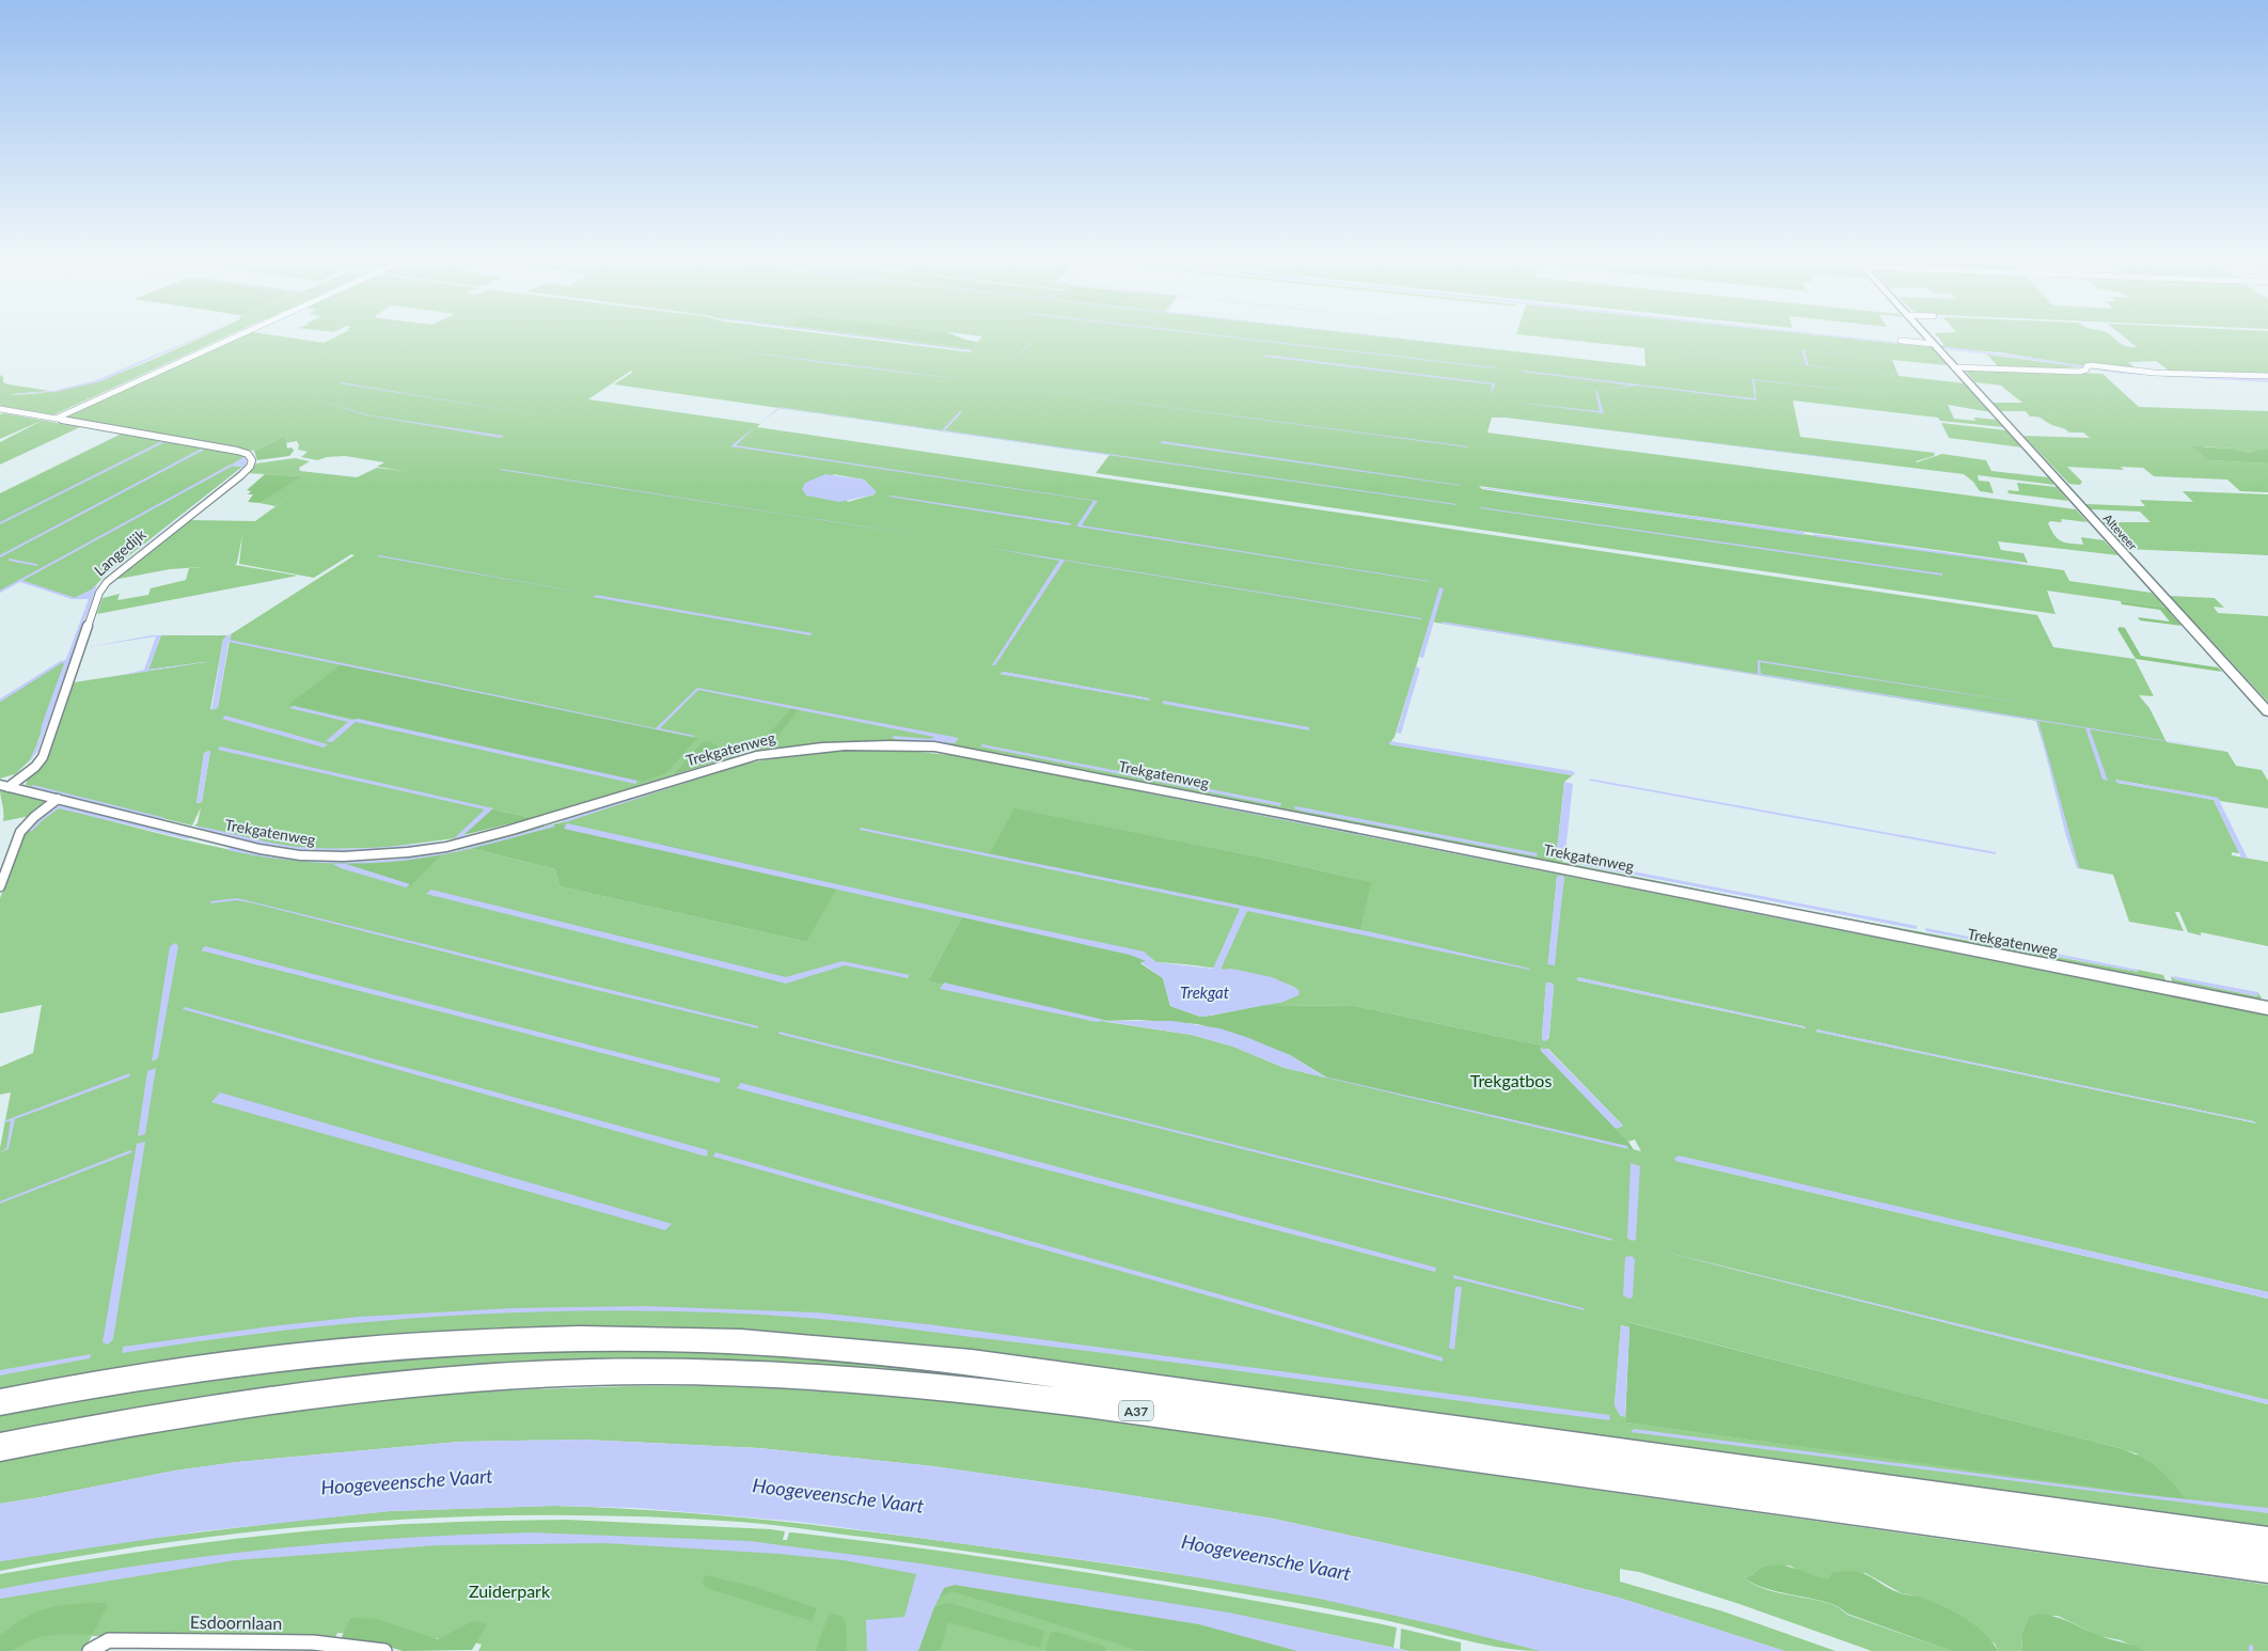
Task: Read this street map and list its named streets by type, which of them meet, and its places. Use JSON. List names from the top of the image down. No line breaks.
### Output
{"streets":{"highway":["A37"],"street":["Alteveer","Langedijk","Trekgatenweg","Esdoornlaan"]},"crossings":[["Langedijk","Trekgatenweg"]],"water":["Trekgat","Hoogeveensche Vaart"],"parks":["Trekgatbos","Zuiderpark"]}
